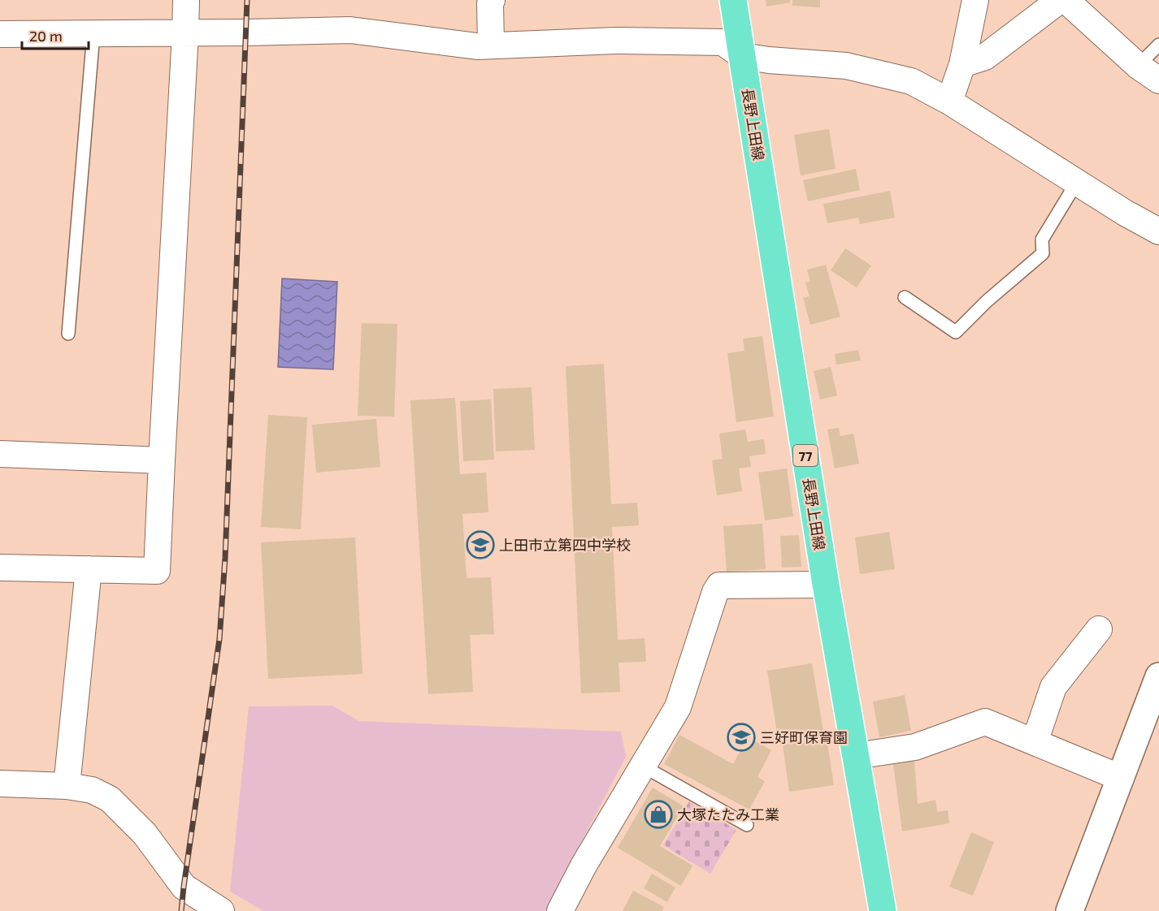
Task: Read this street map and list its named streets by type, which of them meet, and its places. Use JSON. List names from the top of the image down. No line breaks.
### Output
{"streets":{"main road":["長野上田線","77"]},"places":{"school or university":["上田市立第四中学校","三好町保育園"],"shop":["大塚たたみ工業"]},"scale_bar":"20 m"}
